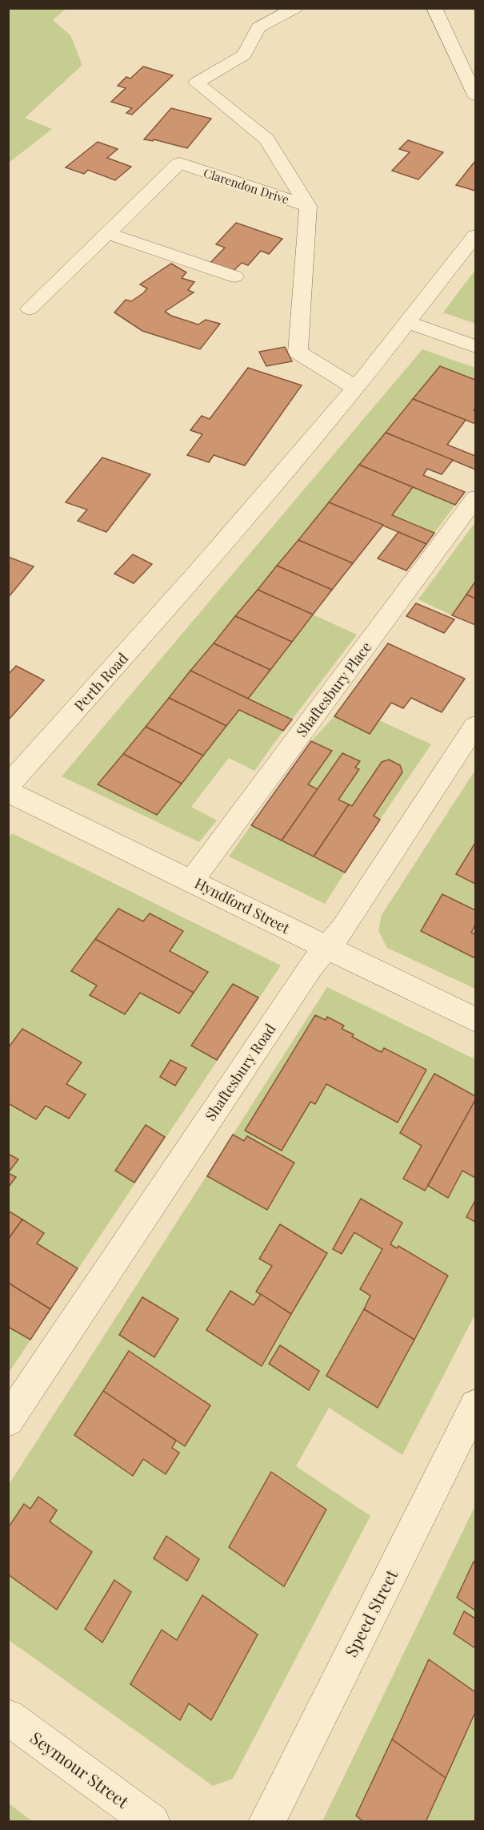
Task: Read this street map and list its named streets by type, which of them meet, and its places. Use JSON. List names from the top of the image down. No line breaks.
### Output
{"streets":{"street":["Clarendon Drive","Perth Road","Shaftesbury Place","Hyndford Street","Shaftesbury Road","Speed Street","Seymour Street"]},"crossings":[["Clarendon Drive","Perth Road"],["Shaftesbury Place","Hyndford Street"],["Hyndford Street","Shaftesbury Road"]]}
